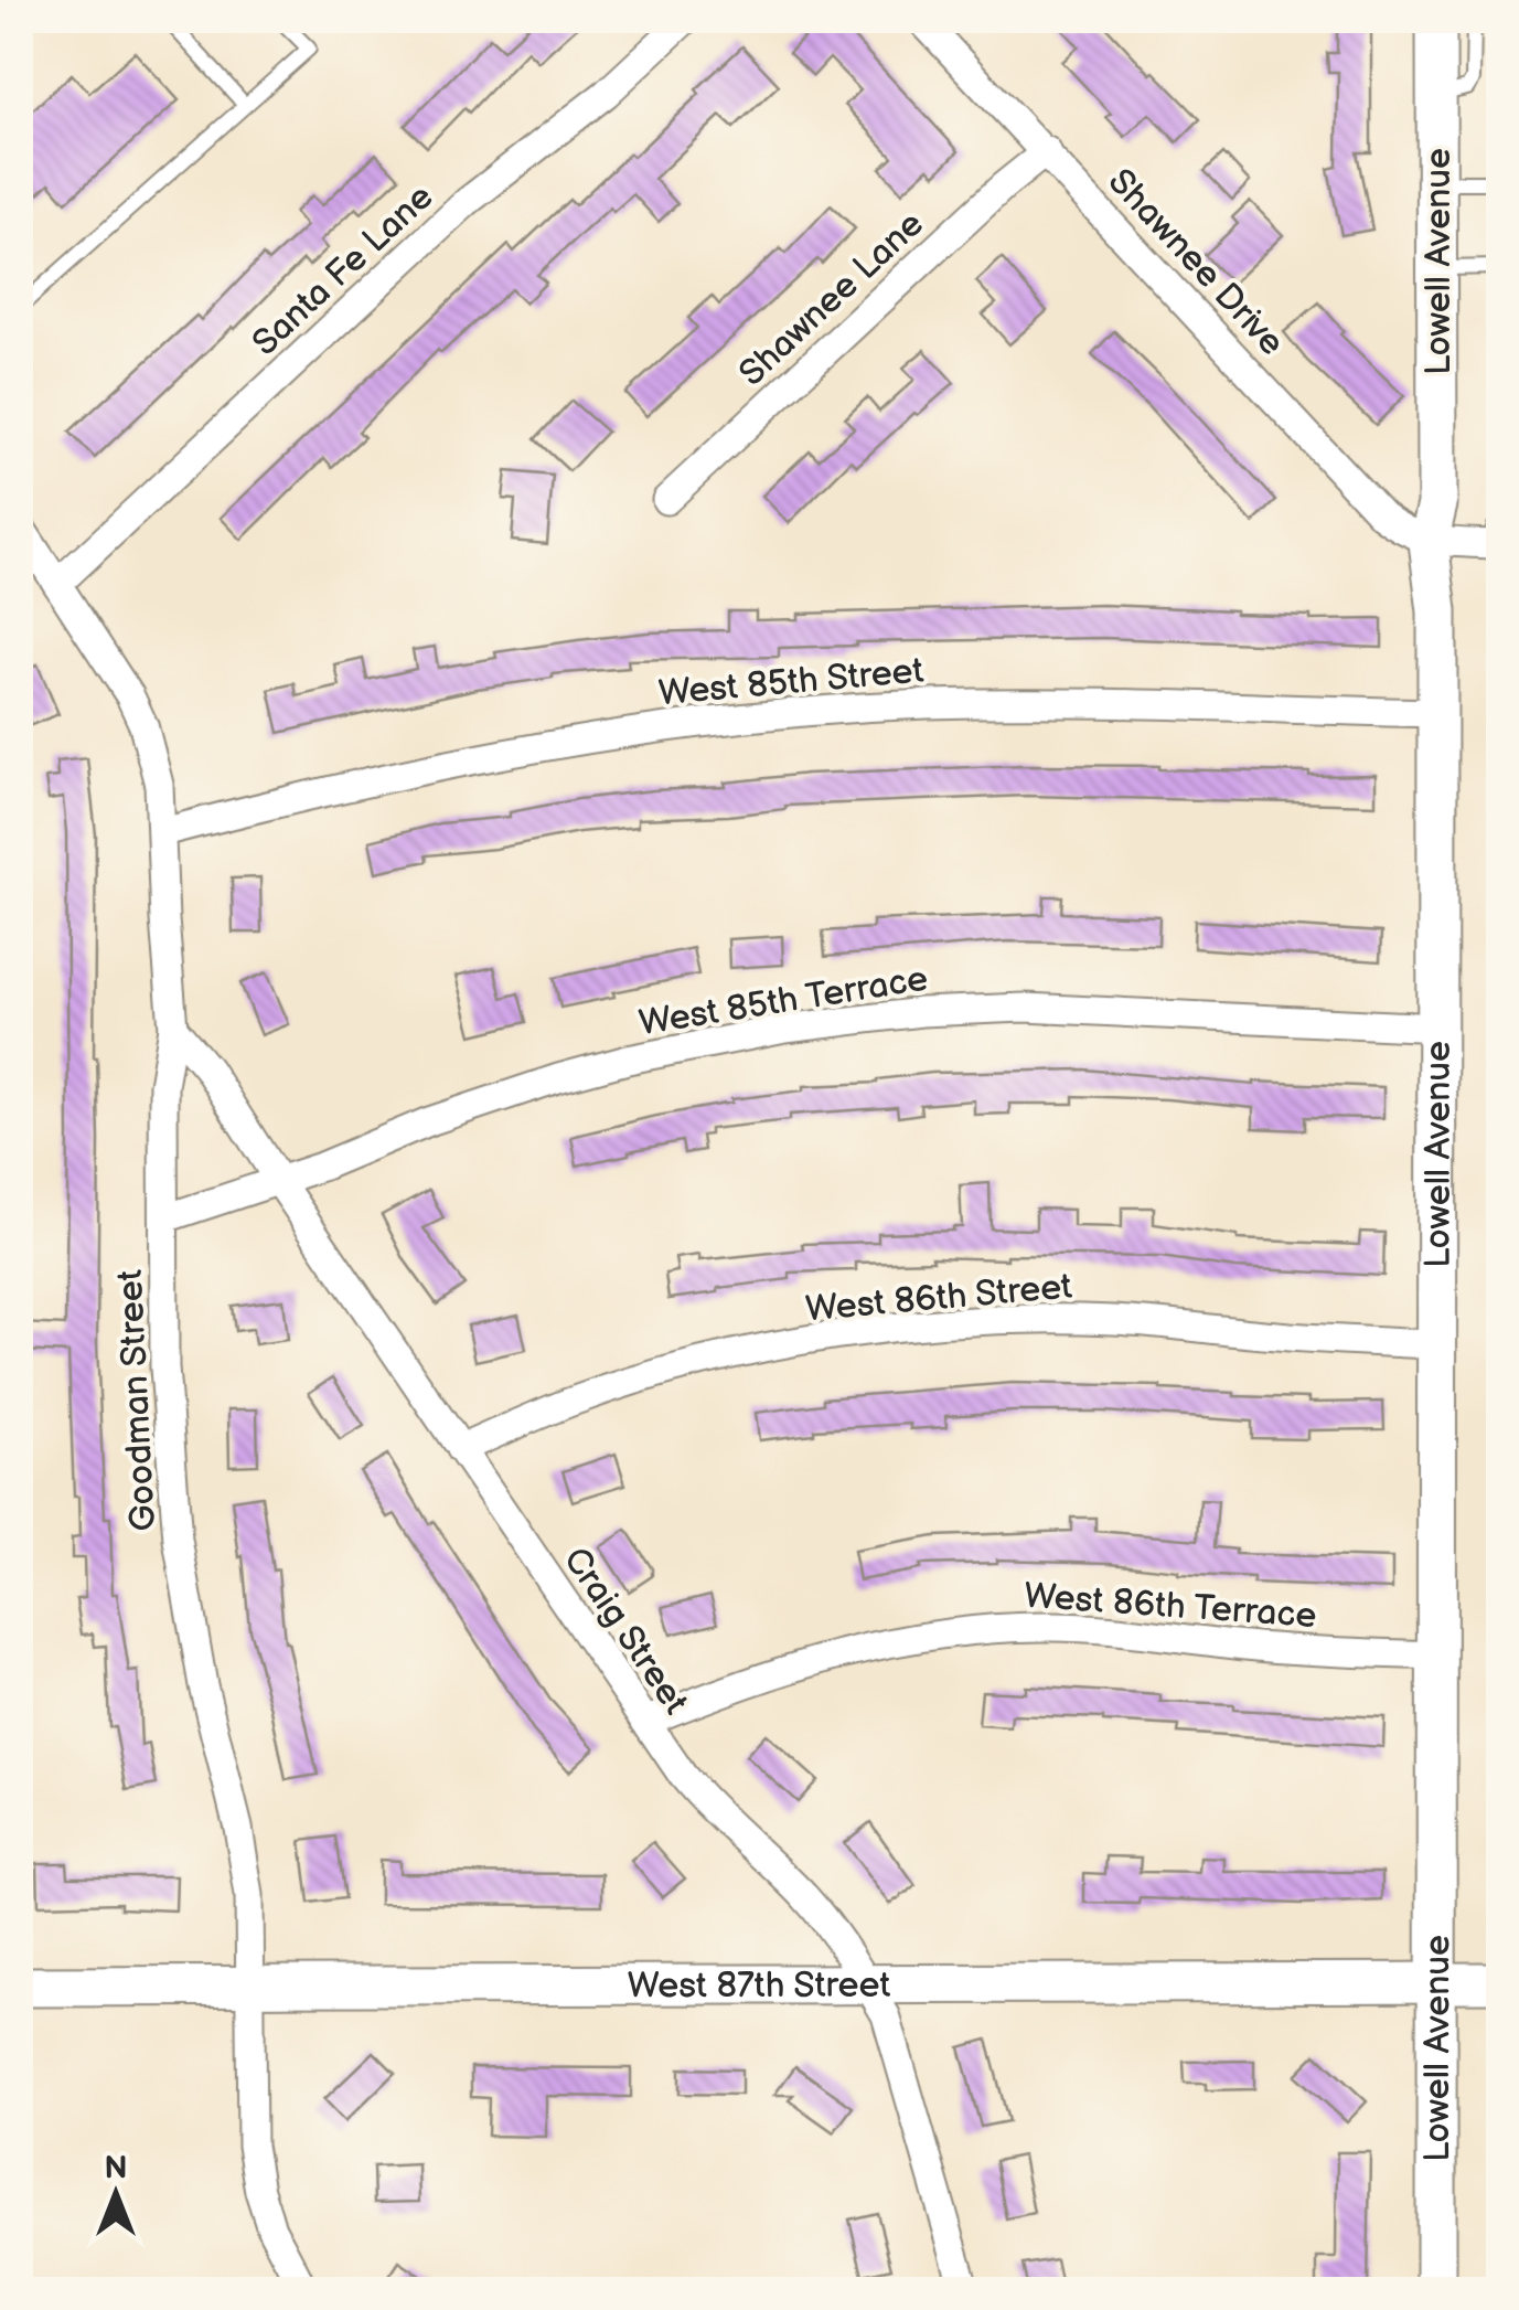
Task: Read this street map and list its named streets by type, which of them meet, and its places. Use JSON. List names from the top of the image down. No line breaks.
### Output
{"streets":{"street":["Shawnee Drive","Lowell Avenue","Santa Fe Lane","Shawnee Lane","West 85th Street","West 85th Terrace","West 86th Street","Goodman Street","West 86th Terrace","Craig Street","West 87th Street"]},"crossings":[["Shawnee Drive","Lowell Avenue"],["Shawnee Drive","Shawnee Lane"],["Lowell Avenue","West 85th Street"],["Lowell Avenue","West 85th Terrace"],["Lowell Avenue","West 86th Street"],["Lowell Avenue","West 86th Terrace"],["Lowell Avenue","West 87th Street"],["Santa Fe Lane","Goodman Street"],["West 85th Street","Goodman Street"],["West 85th Terrace","Goodman Street"],["West 85th Terrace","Craig Street"],["West 86th Street","Craig Street"],["Goodman Street","Craig Street"],["Goodman Street","West 87th Street"],["West 86th Terrace","Craig Street"],["Craig Street","West 87th Street"]],"north":"top"}
